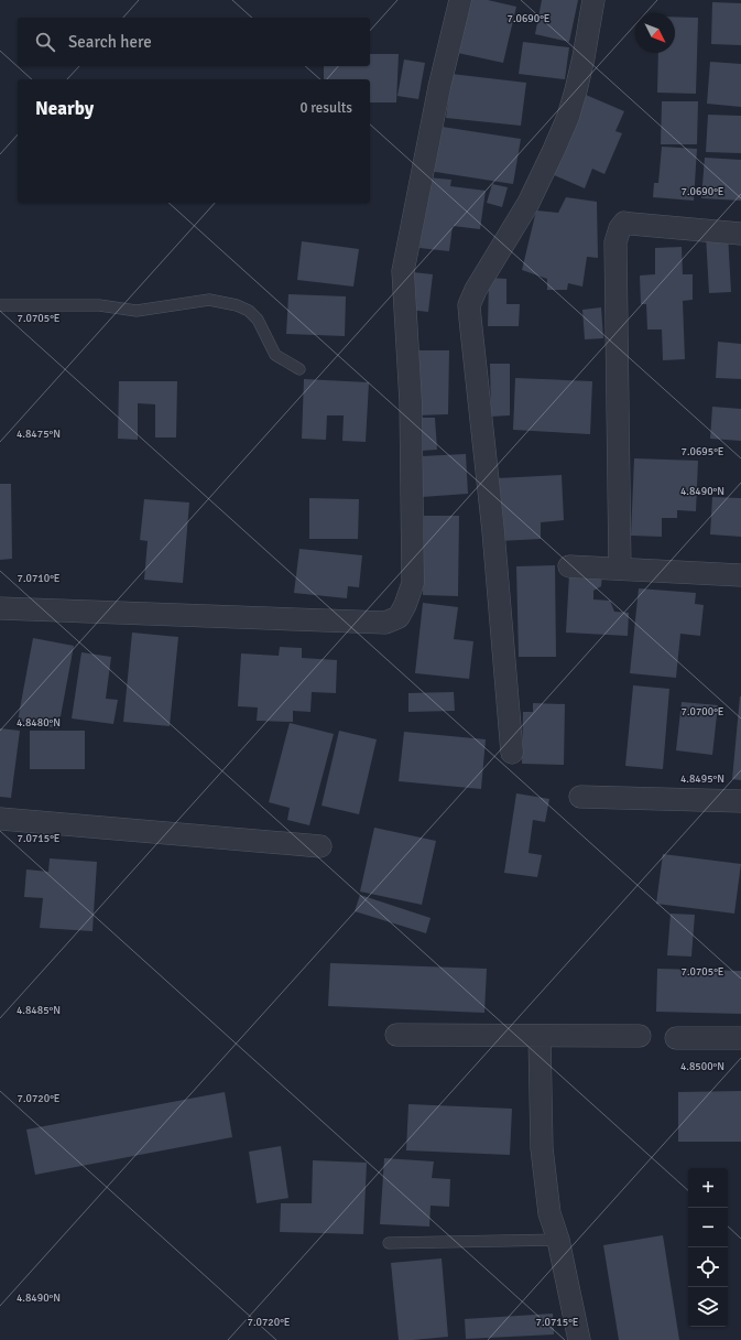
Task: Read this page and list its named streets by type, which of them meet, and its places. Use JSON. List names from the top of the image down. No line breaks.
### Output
{"north":"bottom right","page":{"search":"Search here","heading":["Nearby","0 results"],"map_buttons":["+","−"]},"coordinates":["7.0690°E","7.0705°E","4.8475°N","7.0695°E","4.8490°N","7.0710°E","7.0700°E","4.8480°N","4.8495°N","7.0715°E","4.8485°N","4.8500°N","7.0720°E"]}
